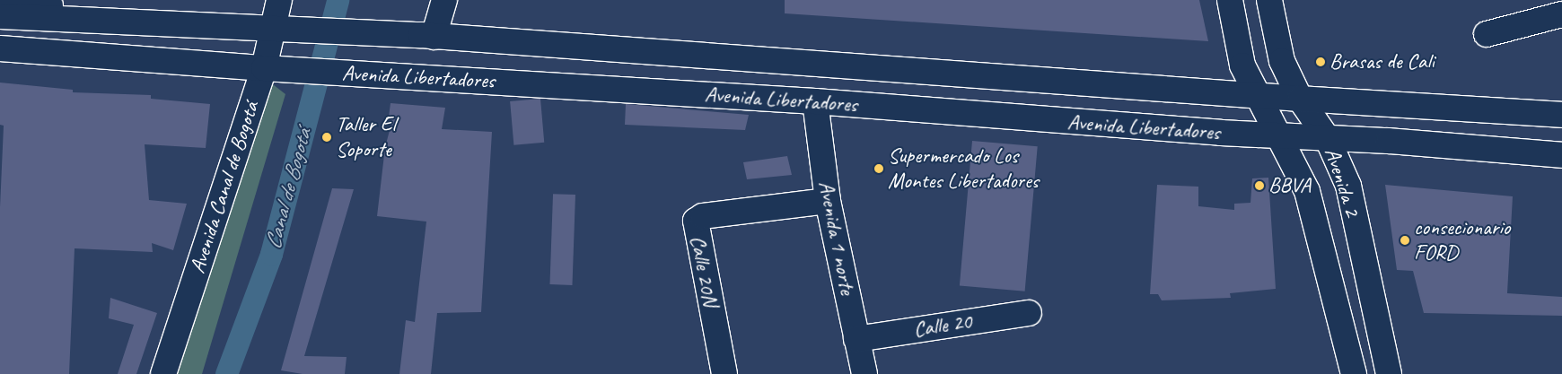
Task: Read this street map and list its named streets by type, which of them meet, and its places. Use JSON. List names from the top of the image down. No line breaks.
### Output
{"streets":{"main road":["Avenida Libertadores","Avenida 2","Avenida Canal de Bogotá","Avenida 1 norte","Calle 20N","Calle 20"]},"crossings":[["Avenida Libertadores","Avenida 2"],["Avenida Libertadores","Avenida Canal de Bogotá"],["Avenida Libertadores","Avenida 1 norte"],["Avenida 1 norte","Calle 20N"],["Avenida 1 norte","Calle 20"]],"water":["Canal de Bogotá"],"places":["Brasas de Cali","Taller El Soporte","Supermercado Los Montes Libertadores","BBVA","consecionario FORD"]}
